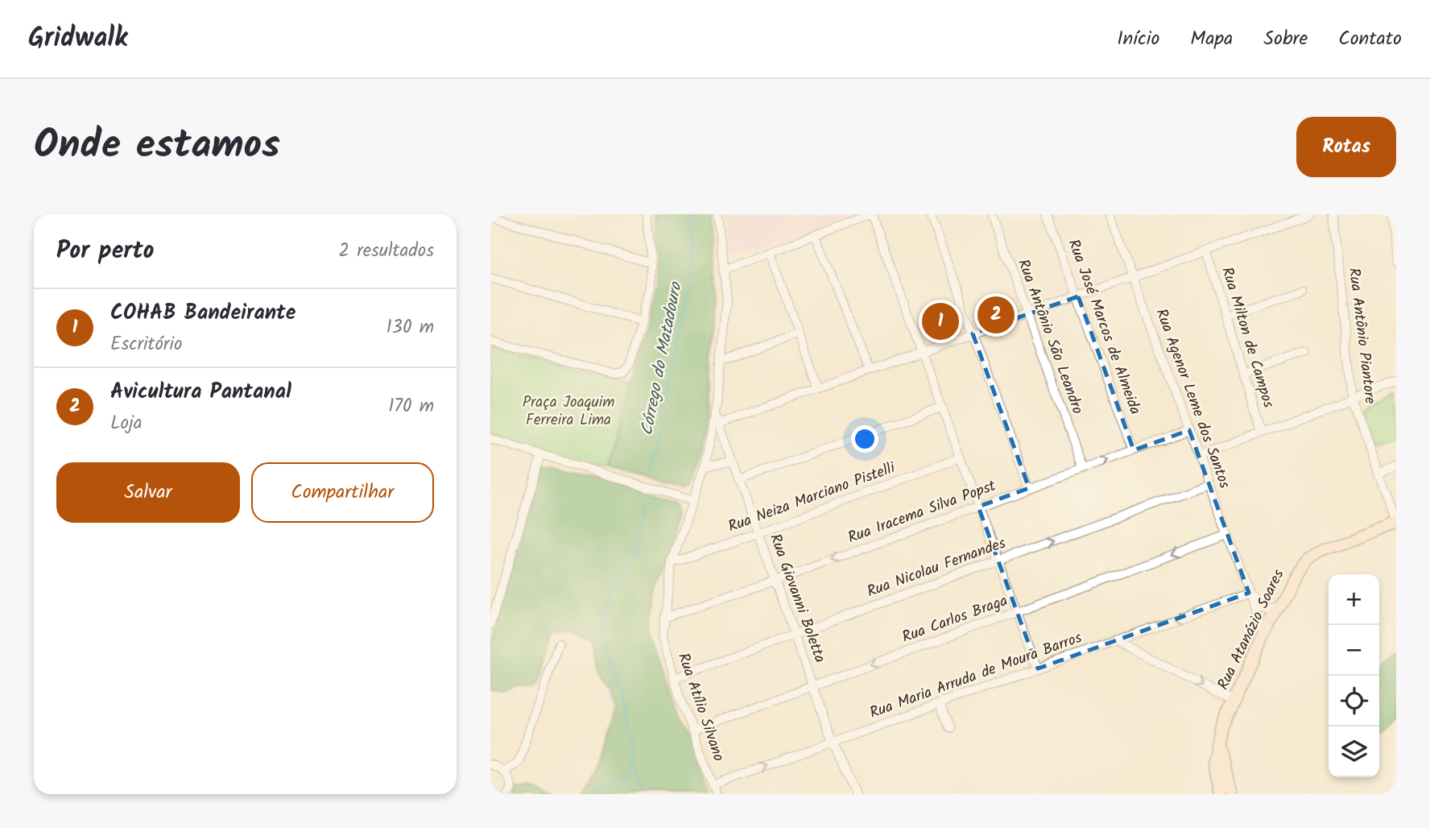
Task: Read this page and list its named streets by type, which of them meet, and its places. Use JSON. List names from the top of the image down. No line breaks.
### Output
{"streets":{"street":["Rua José Marcos de Almeida","Rua Antônio Piantore","Rua Antônio São Leandro","Rua Milton de Campos","Rua Agenor Leme dos Santos","Rua Neiza Marciano Pistelli","Rua Iracema Silva Popst","Rua Nicolau Fernandes","Rua Giovanni Boletta","Rua Carlos Braga","Rua Atanázio Soares","Rua Maria Arruda de Moura Barros","Rua Atílio Silvano"]},"crossings":[["Rua José Marcos de Almeida","Rua Iracema Silva Popst"],["Rua Antônio Piantore","Rua Atanázio Soares"],["Rua Antônio São Leandro","Rua Iracema Silva Popst"],["Rua Agenor Leme dos Santos","Rua Iracema Silva Popst"],["Rua Agenor Leme dos Santos","Rua Nicolau Fernandes"],["Rua Agenor Leme dos Santos","Rua Carlos Braga"],["Rua Agenor Leme dos Santos","Rua Atanázio Soares"],["Rua Agenor Leme dos Santos","Rua Maria Arruda de Moura Barros"],["Rua Neiza Marciano Pistelli","Rua Giovanni Boletta"],["Rua Neiza Marciano Pistelli","Rua Atílio Silvano"],["Rua Iracema Silva Popst","Rua Giovanni Boletta"],["Rua Iracema Silva Popst","Rua Atílio Silvano"],["Rua Nicolau Fernandes","Rua Giovanni Boletta"],["Rua Nicolau Fernandes","Rua Atílio Silvano"],["Rua Giovanni Boletta","Rua Carlos Braga"],["Rua Giovanni Boletta","Rua Maria Arruda de Moura Barros"],["Rua Giovanni Boletta","Rua Atílio Silvano"],["Rua Carlos Braga","Rua Atílio Silvano"],["Rua Maria Arruda de Moura Barros","Rua Atílio Silvano"]],"one_way":["Rua Nicolau Fernandes","Rua Carlos Braga"],"water":["Córrego do Matadouro"],"parks":["Praça Joaquim Ferreira Lima"],"page":{"header":"Gridwalk","nav":["Início","Mapa","Sobre","Contato"],"title":"Onde estamos","buttons":["Rotas",["Salvar","Compartilhar"]],"heading":["Por perto","2 resultados"],"list":[{"mark":"1","name":"COHAB Bandeirante","note":"Escritório","value":"130 m"},{"mark":"2","name":"Avicultura Pantanal","note":"Loja","value":"170 m"}],"pins":["2","1"],"map_buttons":["+","−"]}}
